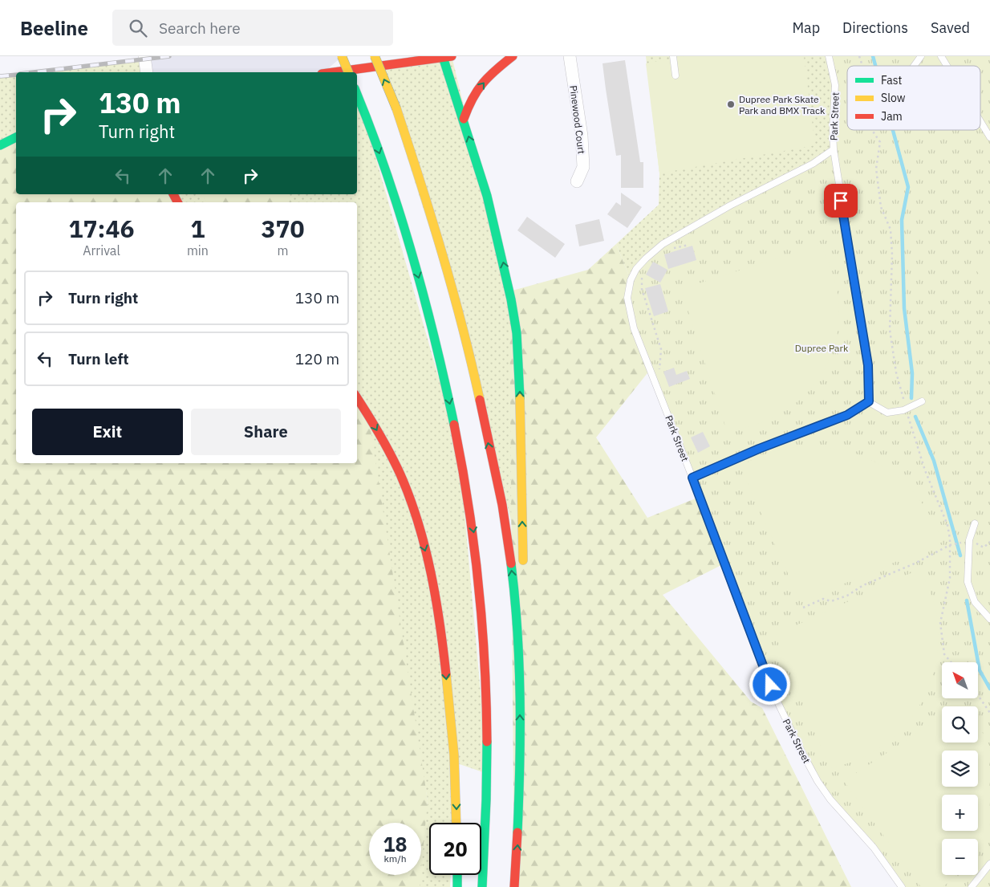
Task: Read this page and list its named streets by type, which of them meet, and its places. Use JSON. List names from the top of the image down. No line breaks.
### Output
{"streets":{"street":["Pinewood Court"],"lane":["Park Street"]},"parks":["Dupree Park"],"places":["Dupree Park Skate Park and BMX Track"],"legend":["Fast","Slow","Jam"],"north":"top left","page":{"header":"Beeline","search":"Search here","nav":["Map","Directions","Saved"],"turn":["130 m","Turn right"],"eta":["17:46","Arrival","1","min","370","m"],"list":[{"name":"Turn right","value":"130 m"},{"name":"Turn left","value":"120 m"}],"buttons":["Exit","Share"],"map_buttons":["+","−"],"speed":"18 km/h","limit":"20"}}
